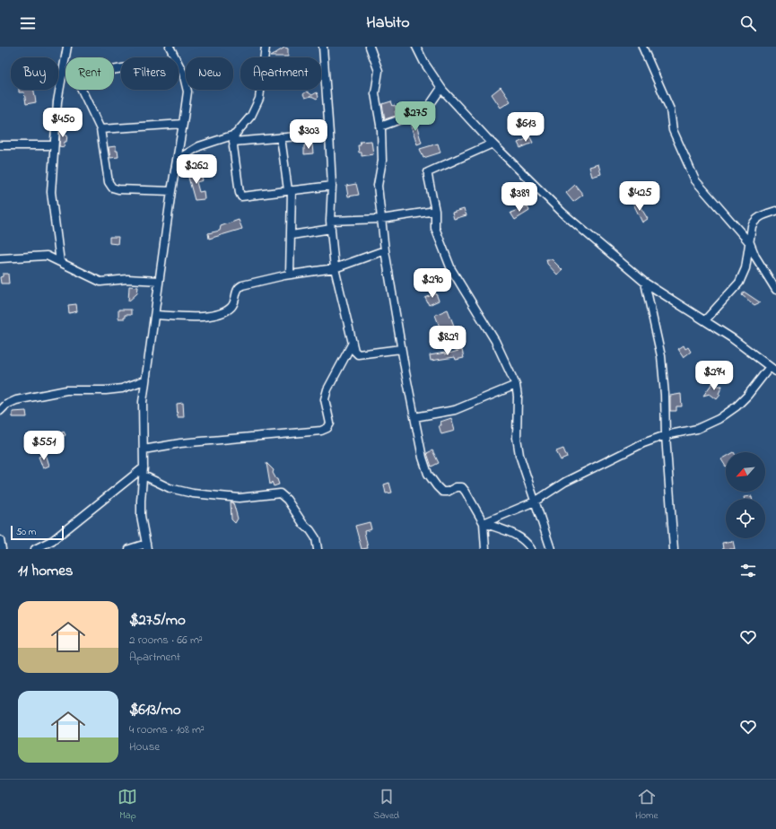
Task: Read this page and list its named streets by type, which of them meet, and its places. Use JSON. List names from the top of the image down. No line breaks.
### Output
{"scale_bar":"50 m","north":"bottom left","page":{"header":"Habito","chip":["Buy","Rent","Filters","New","Apartment"],"price":["$275","$450","$613","$303","$262","$425","$389","$290","$829","$294","$551"],"scale":"50 m","heading":"11 homes","list":[{"name":"$275/mo","note":"2 rooms · 66 m² · Apartment"},{"name":"$613/mo","note":"4 rooms · 108 m² · House"}],"tabs":["Map","Saved","Home"]}}
